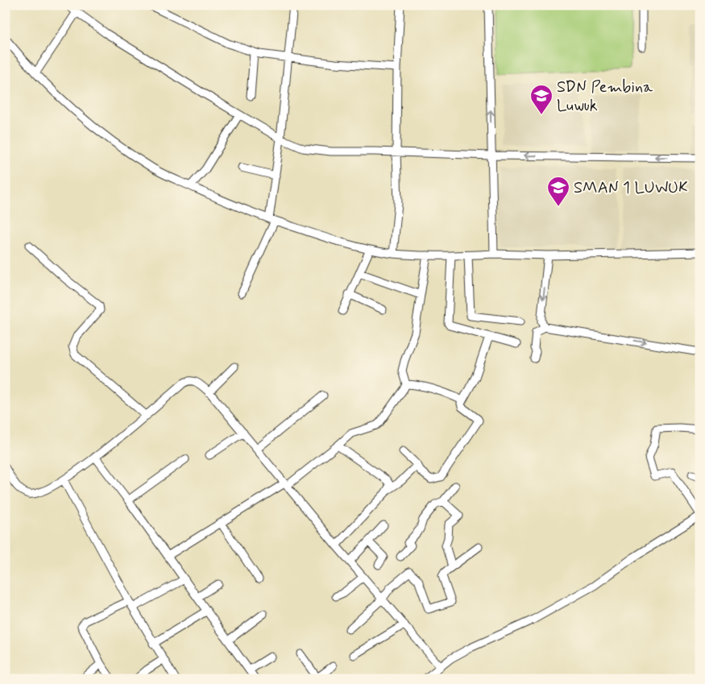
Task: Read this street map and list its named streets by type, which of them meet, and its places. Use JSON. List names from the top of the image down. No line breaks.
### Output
{"places":{"school or university":["SDN Pembina Luwuk","SMAN 1 LUWUK"]}}
